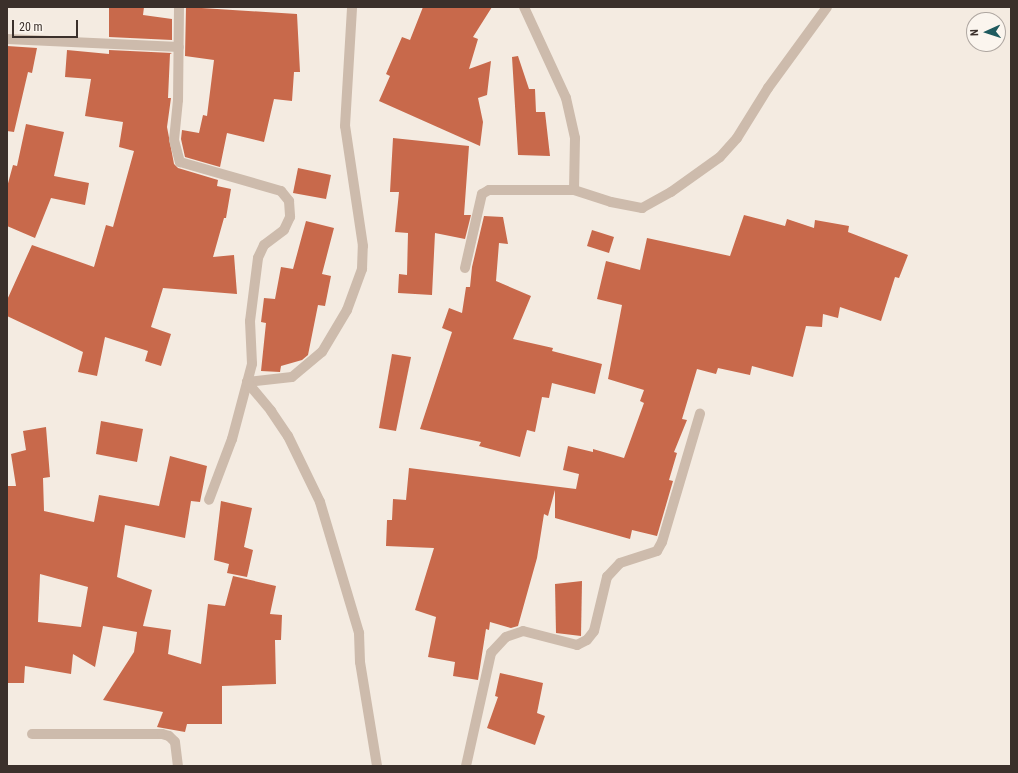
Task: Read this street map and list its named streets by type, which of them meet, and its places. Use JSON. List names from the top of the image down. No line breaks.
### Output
{"scale_bar":"20 m","north":"left"}
